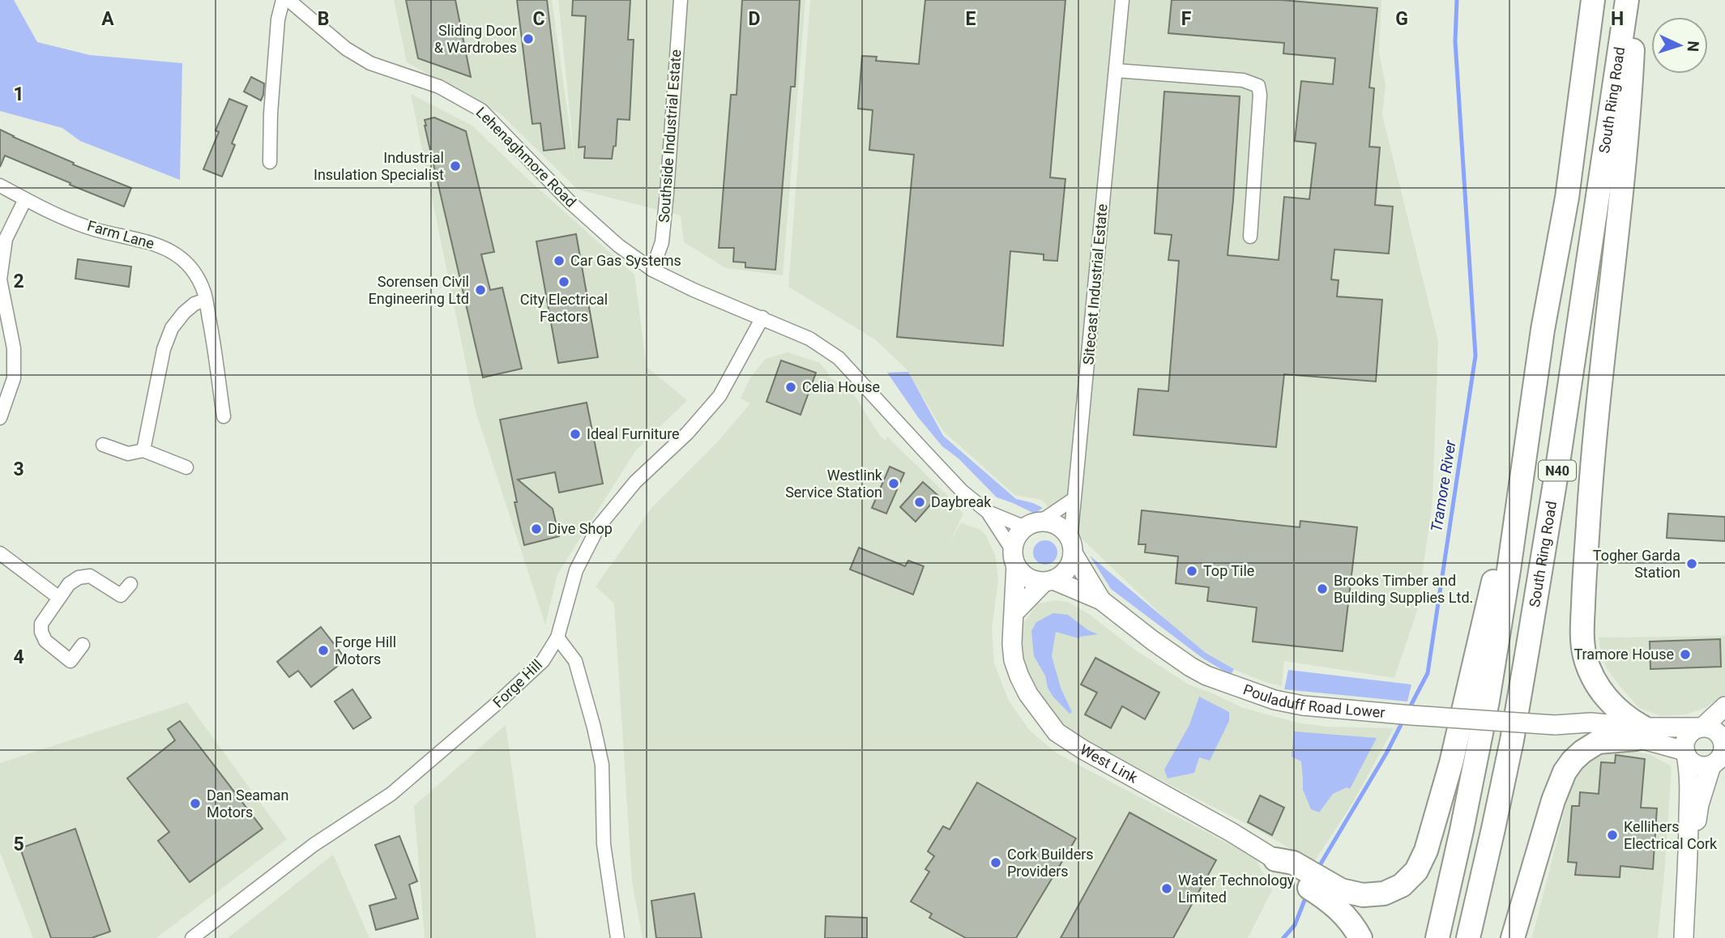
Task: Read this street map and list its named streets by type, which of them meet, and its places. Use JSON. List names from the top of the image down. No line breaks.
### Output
{"streets":{"highway":["South Ring Road","N40"],"street":["Southside Industrial Estate","Lehenaghmore Road","Farm Lane","Sitecast Industrial Estate","Forge Hill","Pouladuff Road Lower","West Link"]},"crossings":[["Southside Industrial Estate","Lehenaghmore Road"],["Lehenaghmore Road","Forge Hill"],["Lehenaghmore Road","Pouladuff Road Lower"],["Sitecast Industrial Estate","Pouladuff Road Lower"],["Sitecast Industrial Estate","West Link"],["Forge Hill","Pouladuff Road Lower"],["Pouladuff Road Lower","West Link"]],"water":["Tramore River"],"places":["Sliding Door & Wardrobes","Industrial Insulation Specialist","Car Gas Systems","City Electrical Factors","Sorensen Civil Engineering Ltd","Celia House","Ideal Furniture","Westlink Service Station","Daybreak","Dive Shop","Togher Garda Station","Top Tile","Brooks Timber and Building Supplies Ltd.","Forge Hill Motors","Tramore House","Dan Seaman Motors","Kellihers Electrical Cork","Cork Builders Providers","Water Technology Limited"],"north":"right","grid":{"columns":["A","B","C","D","E","F","G","H"],"rows":["1","2","3","4","5"]}}
